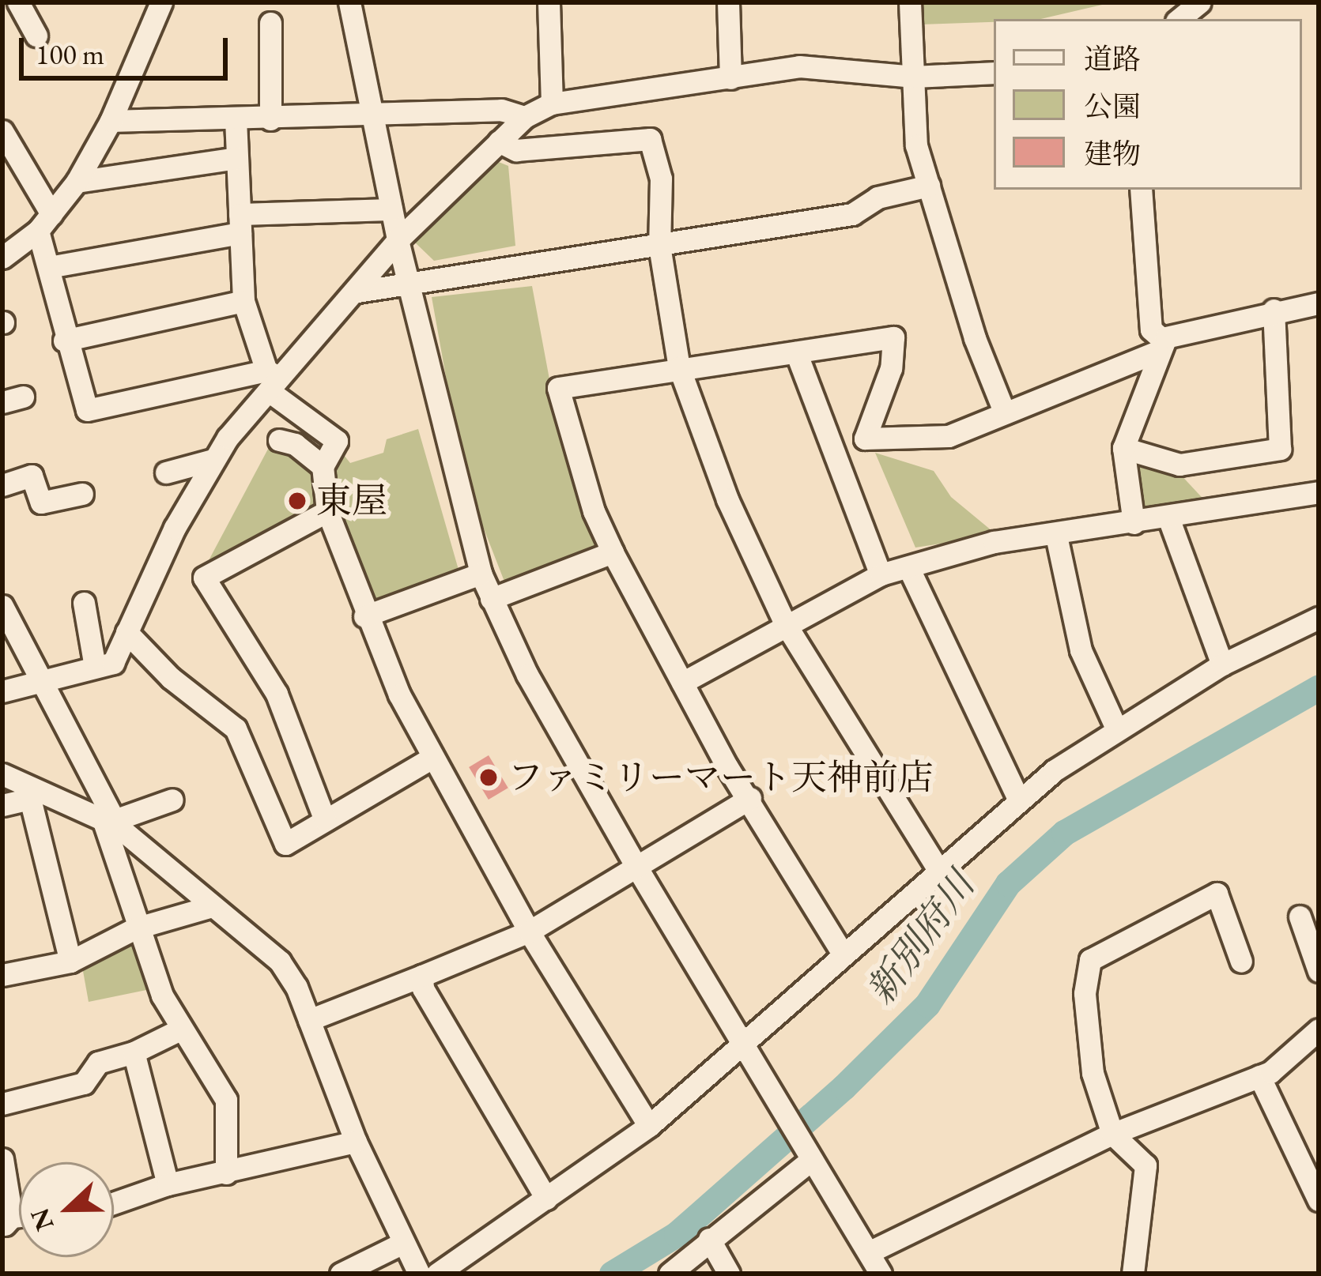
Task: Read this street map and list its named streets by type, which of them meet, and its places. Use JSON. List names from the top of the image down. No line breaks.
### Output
{"water":["新別府川"],"places":["東屋","ファミリーマート天神前店"],"legend":["道路","公園","建物"],"scale_bar":"100 m","north":"left"}
